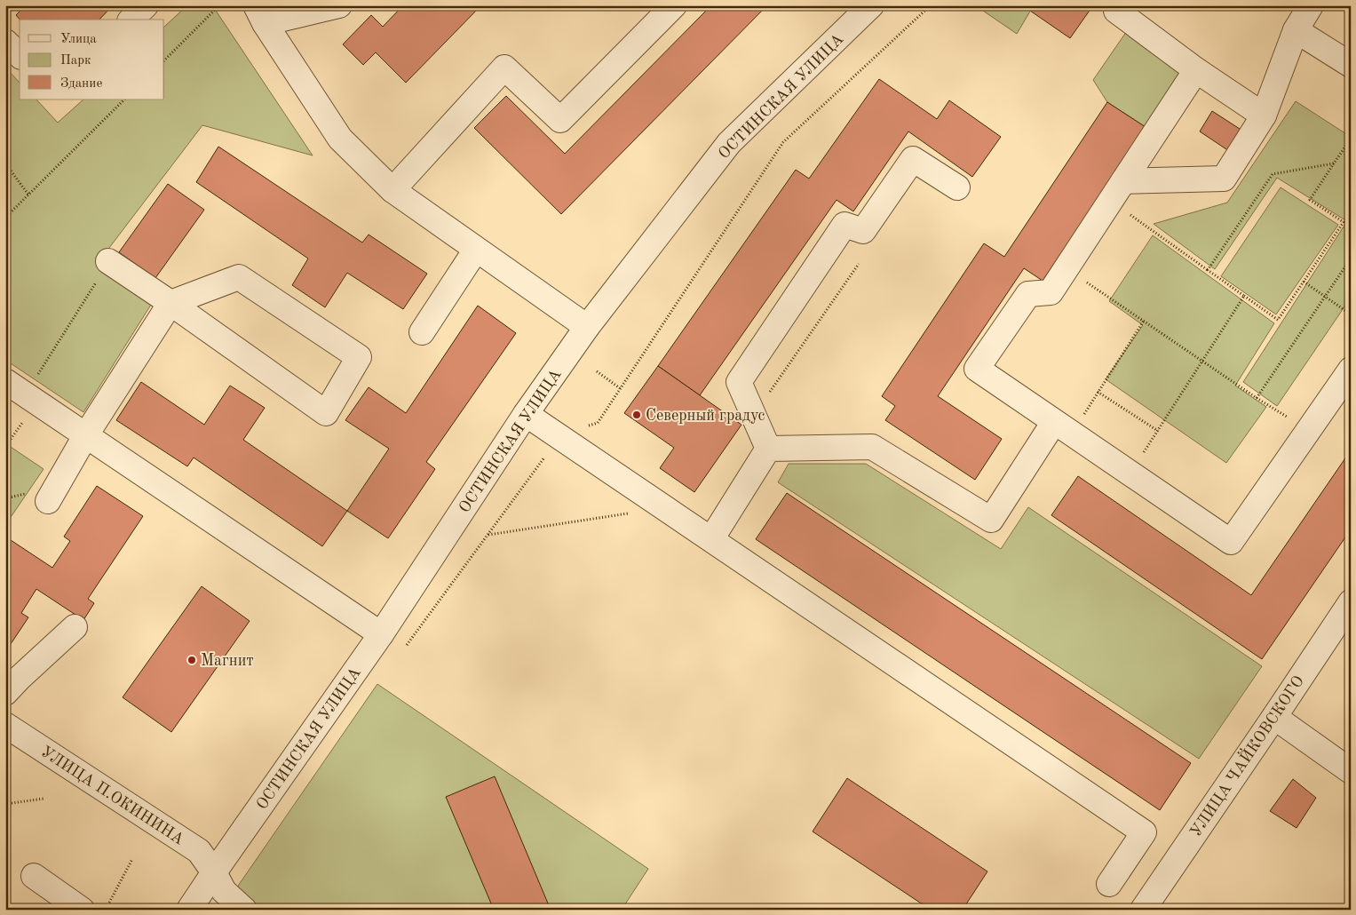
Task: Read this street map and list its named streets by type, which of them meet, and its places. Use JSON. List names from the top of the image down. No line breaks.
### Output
{"streets":{"street":["ОСТИНСКАЯ УЛИЦА","УЛИЦА ЧАЙКОВСКОГО","УЛИЦА П.ОКИНИНА"]},"crossings":[["ОСТИНСКАЯ УЛИЦА","УЛИЦА П.ОКИНИНА"]],"places":["Северный градус","Магнит"],"legend":["Улица","Парк","Здание"]}
